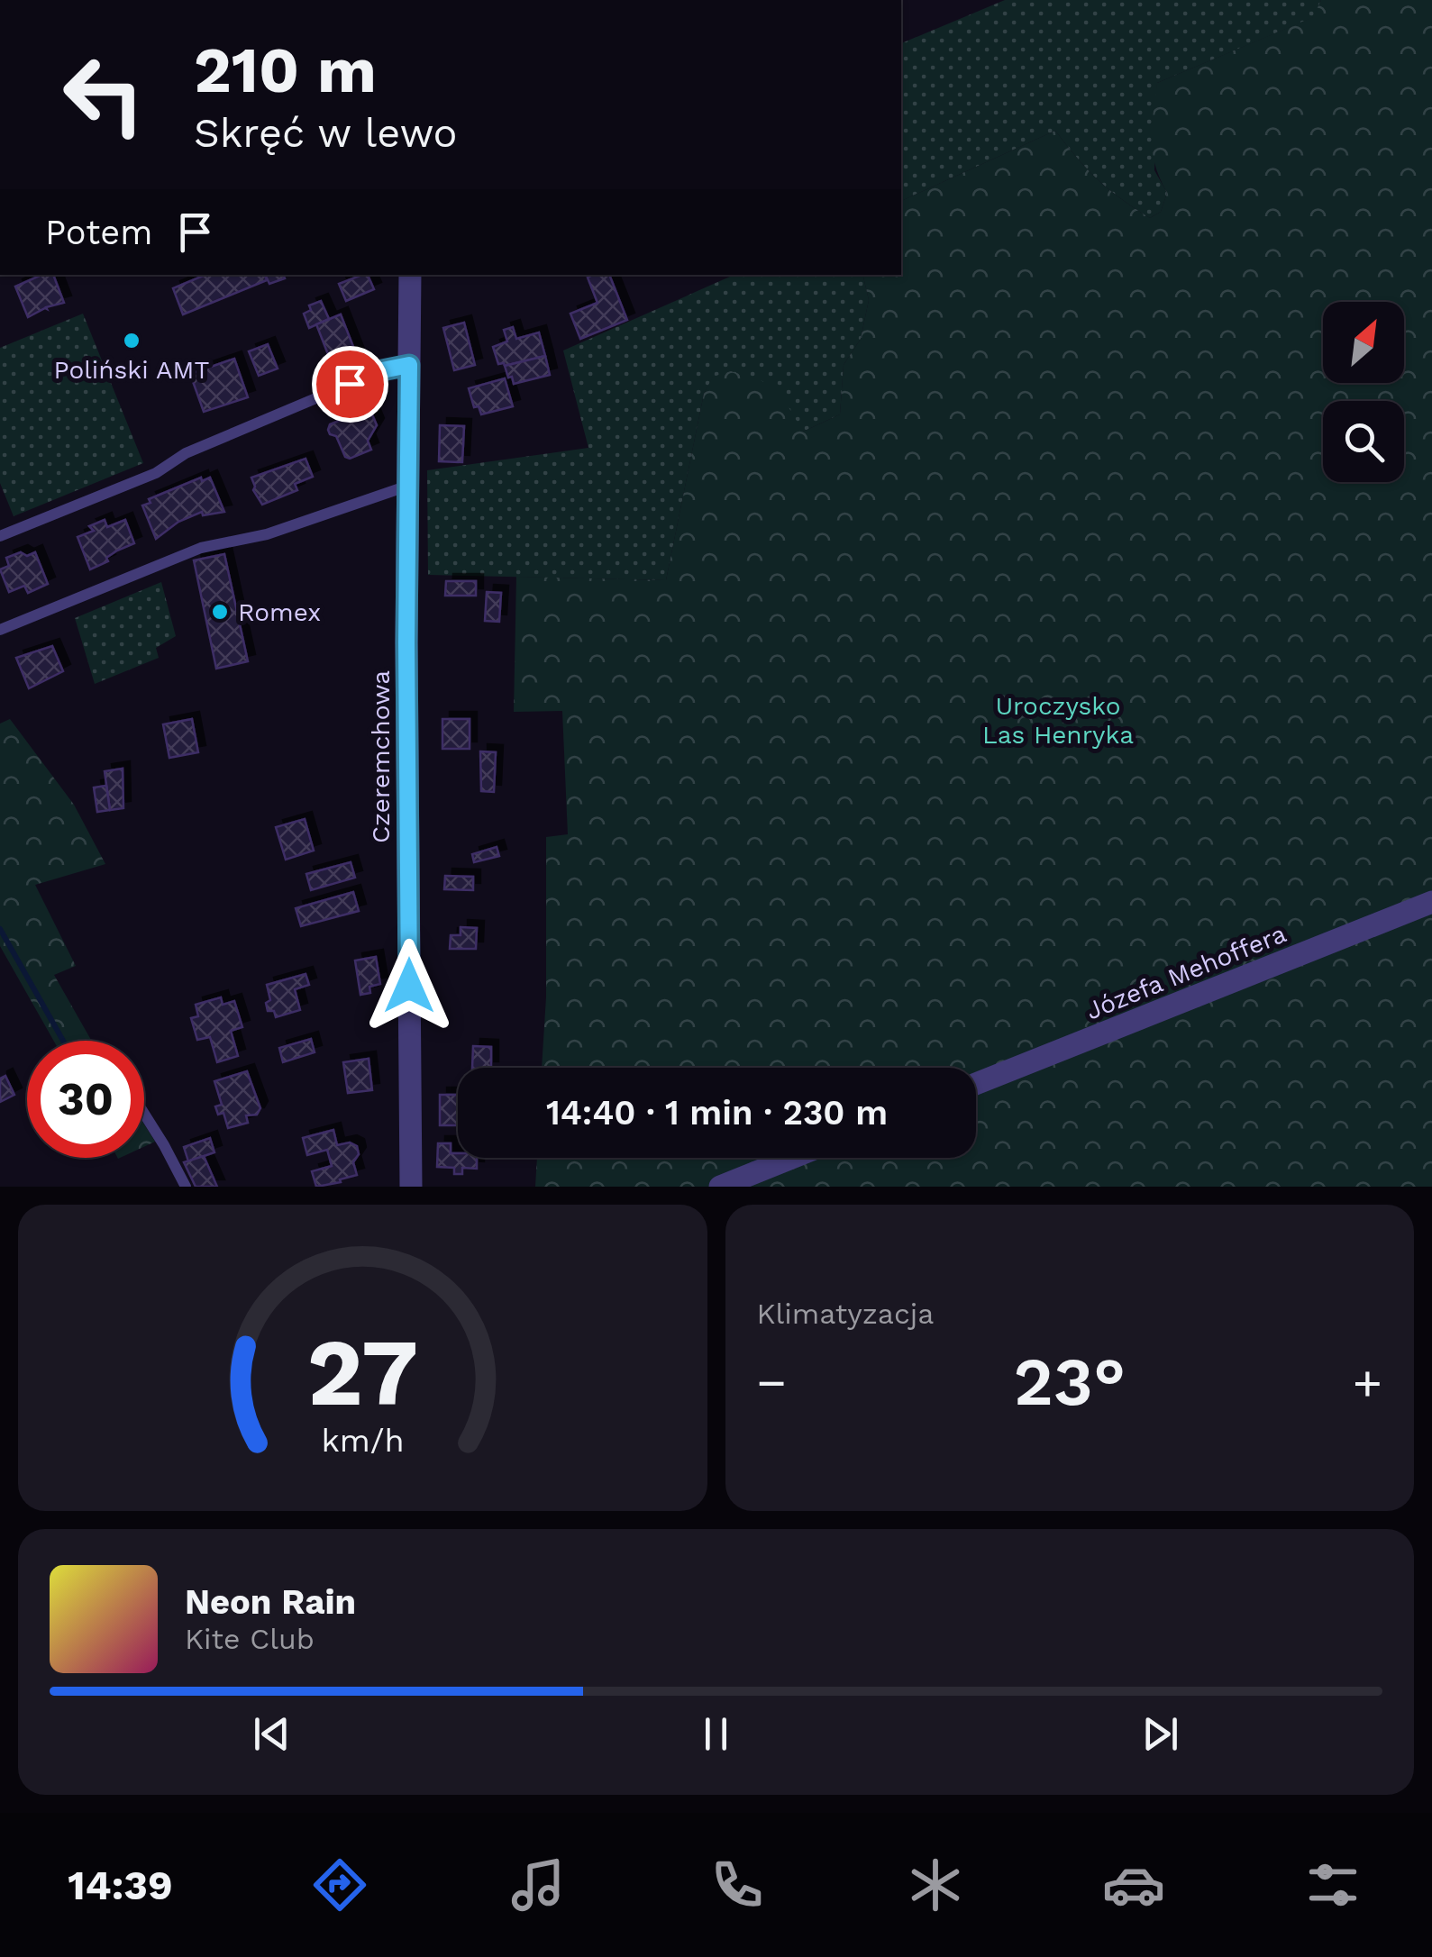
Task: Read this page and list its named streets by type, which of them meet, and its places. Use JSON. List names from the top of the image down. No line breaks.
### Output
{"streets":{"street":["Czeremchowa","Józefa Mehoffera"]},"parks":["Uroczysko Las Henryka"],"places":["Poliński AMT","Romex"],"north":"top right","page":{"turn":["210 m","Skręć w lewo"],"then":"Potem","limit":"30","trip":"14:40 · 1 min · 230 m","tile":"Klimatyzacja","heat":["−","23°","+"],"song":["Neon Rain","Kite Club"],"tabs":"14:39","gauge":["27","km/h"]}}
